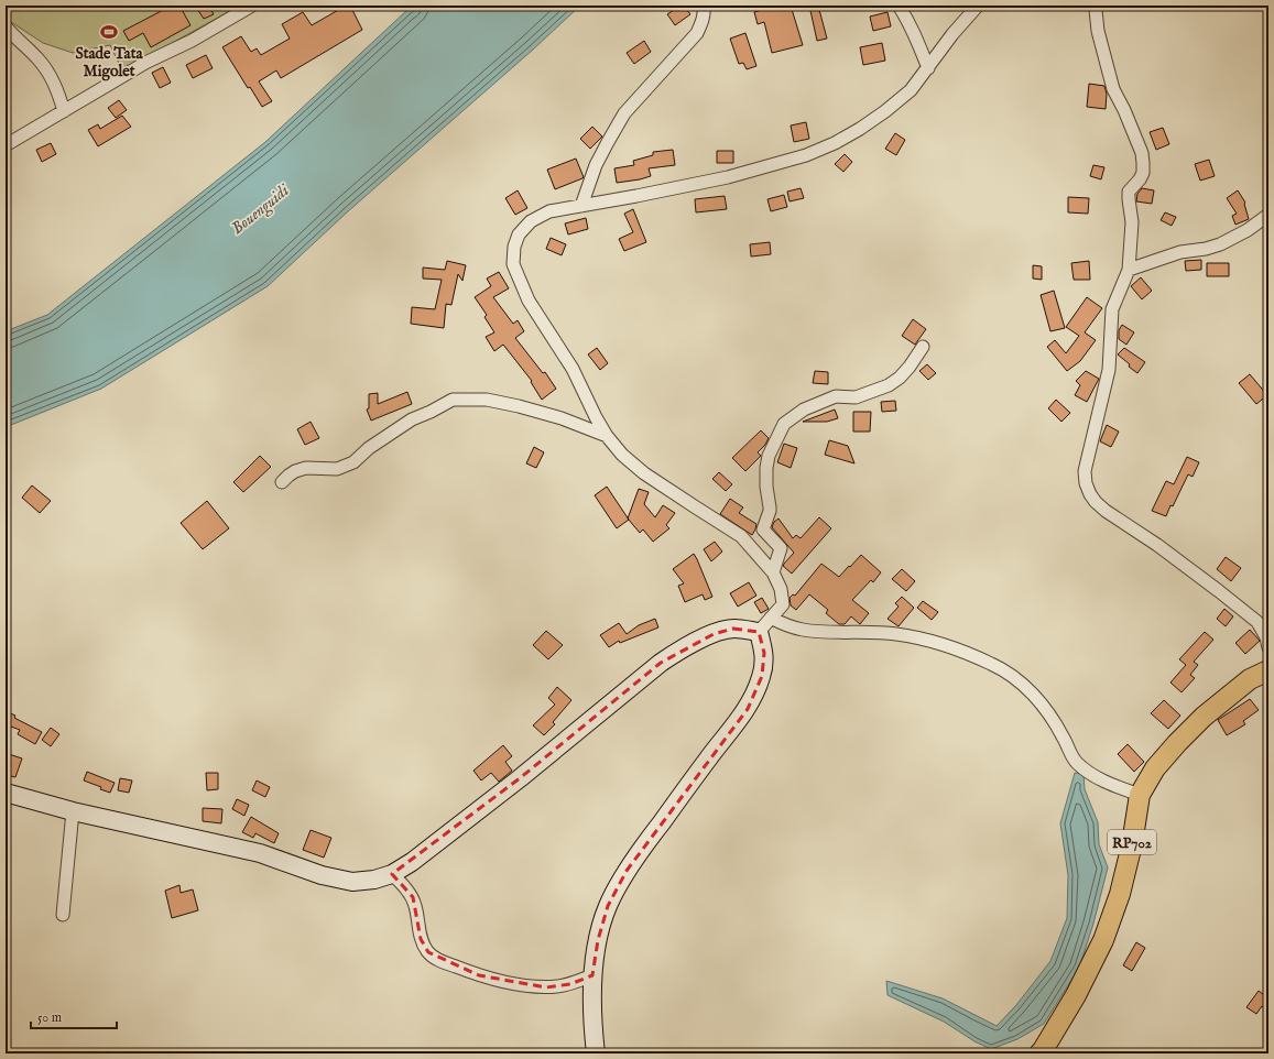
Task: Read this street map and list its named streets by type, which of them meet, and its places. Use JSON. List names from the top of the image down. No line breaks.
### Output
{"streets":{"main road":["RP702"]},"water":["Bouenguidi"],"places":{"sports":["Stade Tata Migolet"]},"scale_bar":"50 m"}
